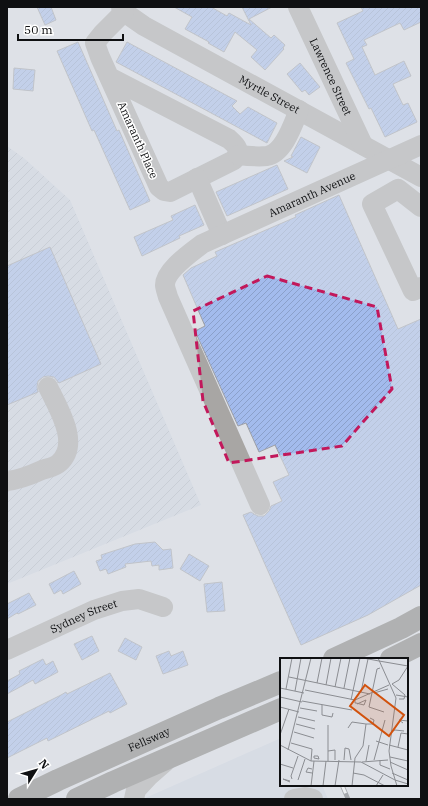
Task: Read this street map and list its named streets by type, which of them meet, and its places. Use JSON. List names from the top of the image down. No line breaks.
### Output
{"streets":{"main road":["Fellsway"],"street":["Lawrence Street","Myrtle Street","Amaranth Place","Amaranth Avenue","Sydney Street"]},"crossings":[["Lawrence Street","Myrtle Street"],["Myrtle Street","Amaranth Place"],["Myrtle Street","Amaranth Avenue"]],"scale_bar":"50 m","north":"top right"}
